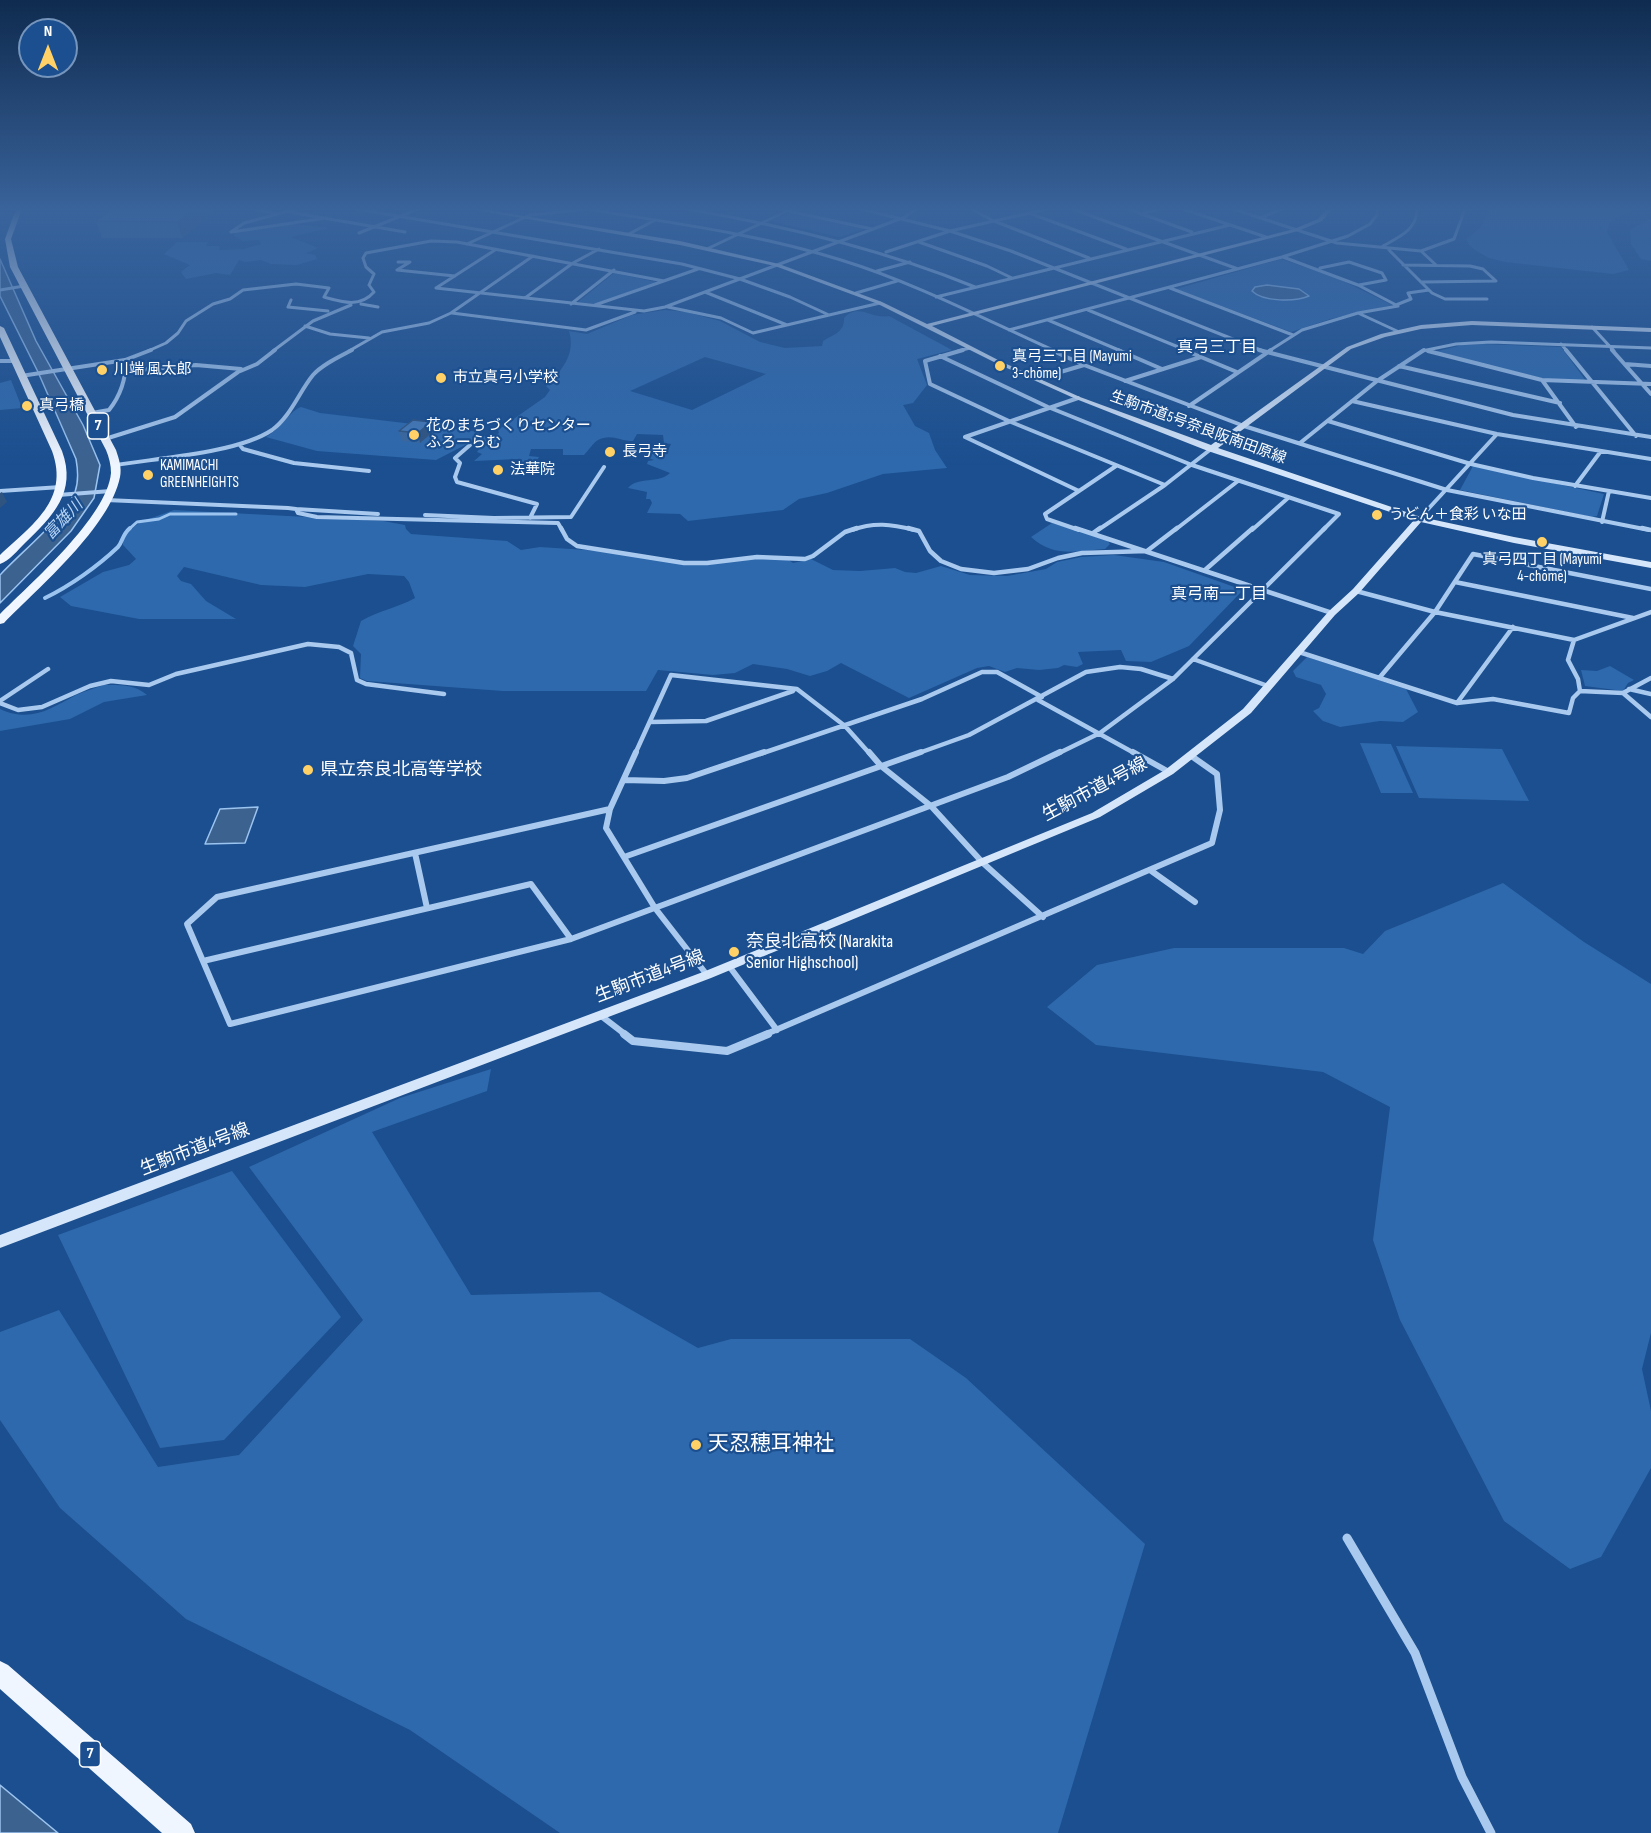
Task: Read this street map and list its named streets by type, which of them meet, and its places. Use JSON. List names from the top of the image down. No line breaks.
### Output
{"streets":{"main road":["7"],"street":["生駒市道5号奈良阪南田原線","生駒市道4号線"]},"crossings":[["生駒市道5号奈良阪南田原線","生駒市道4号線"]],"districts":["真弓三丁目","真弓南一丁目"],"water":["富雄川"],"places":["真弓三丁目 (Mayumi 3-chōme)","川端 風太郎","市立真弓小学校","真弓橋","花のまちづくりセンター ふろーらむ","長弓寺","法華院","KAMIMACHI GREENHEIGHTS","うどん＋食彩 いな田","真弓四丁目 (Mayumi 4-chōme)","県立奈良北高等学校","奈良北高校 (Narakita Senior Highschool)","天忍穂耳神社"],"north":"top"}
